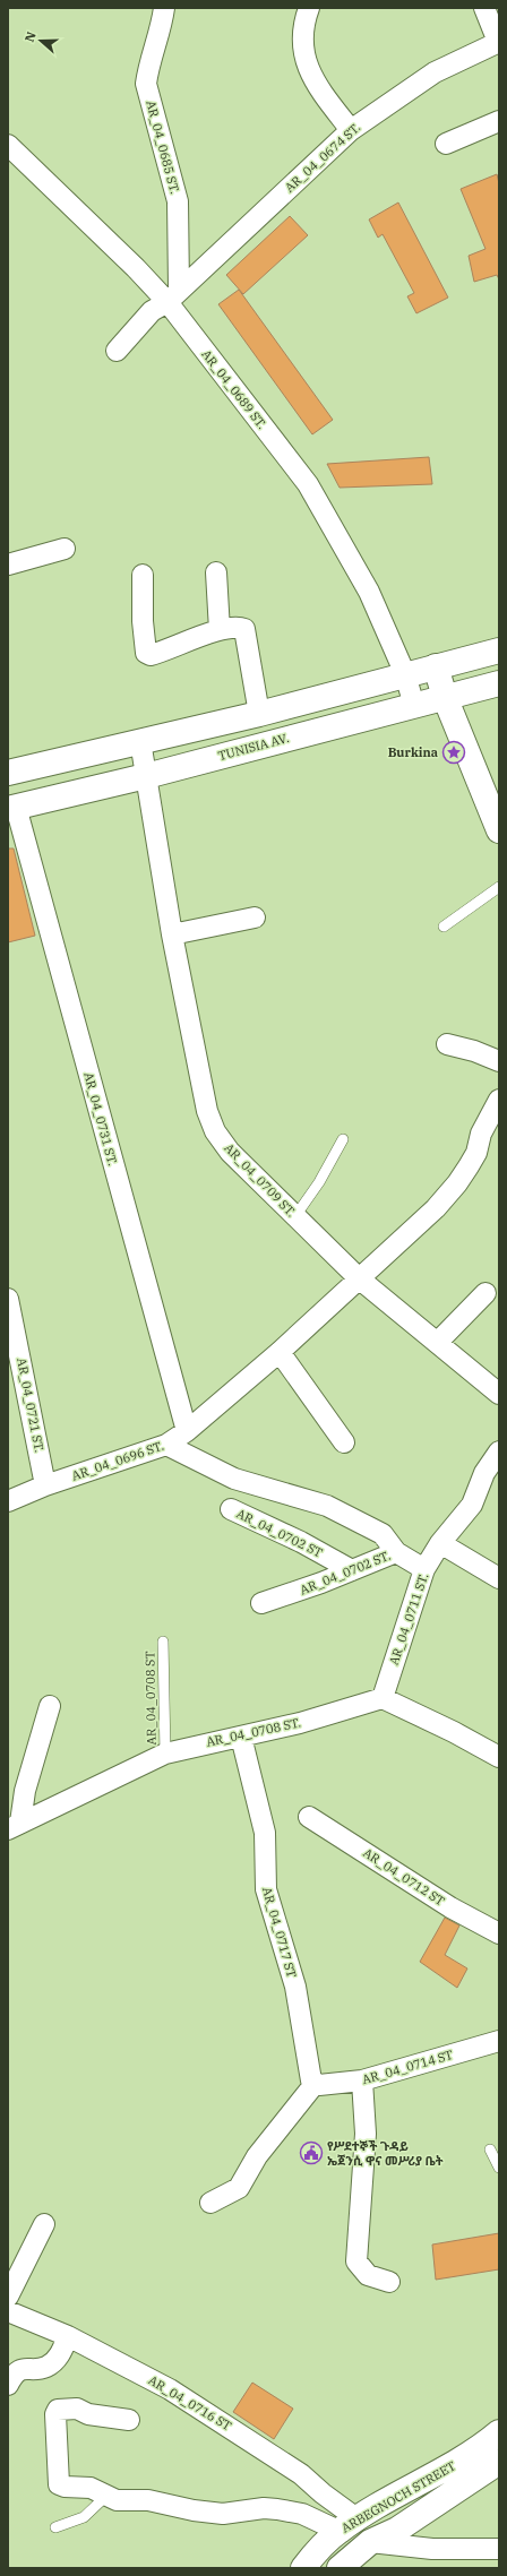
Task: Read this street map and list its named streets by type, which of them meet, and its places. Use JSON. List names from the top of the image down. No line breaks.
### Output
{"streets":{"main road":["TUNISIA AV.","ARBEGNOCH STREET"],"street":["AR_04_0685 ST.","AR_04_0674 ST.","AR_04_0689 ST.","AR_04_0731 ST.","AR_04_0709 ST.","AR_04_0721 ST.","AR_04_0696 ST.","AR_04_0702 ST","AR_04_0702 ST.","AR_04_0711 ST.","AR_04_0708 ST.","AR_04_0712 ST","AR_04_0717 ST","AR_04_0714 ST","AR_04_0716 ST"],"lane":["AR_04_0708 ST"]},"crossings":[["AR_04_0685 ST.","AR_04_0674 ST."],["AR_04_0685 ST.","AR_04_0689 ST."],["AR_04_0674 ST.","AR_04_0689 ST."],["AR_04_0689 ST.","TUNISIA AV."],["TUNISIA AV.","AR_04_0731 ST."],["TUNISIA AV.","AR_04_0709 ST."],["AR_04_0731 ST.","AR_04_0696 ST."],["AR_04_0709 ST.","AR_04_0696 ST."],["AR_04_0721 ST.","AR_04_0696 ST."],["AR_04_0702 ST","AR_04_0702 ST."],["AR_04_0702 ST.","AR_04_0711 ST."],["AR_04_0711 ST.","AR_04_0708 ST."],["AR_04_0708 ST","AR_04_0708 ST."],["AR_04_0708 ST.","AR_04_0717 ST"],["AR_04_0717 ST","AR_04_0714 ST"],["AR_04_0716 ST","ARBEGNOCH STREET"]],"places":{"place":["Burkina"],"public building":["የሥደተኞች ጉዳይ ኤጀንሲ ዋና መሥሪያ ቤት"]},"north":"left"}
